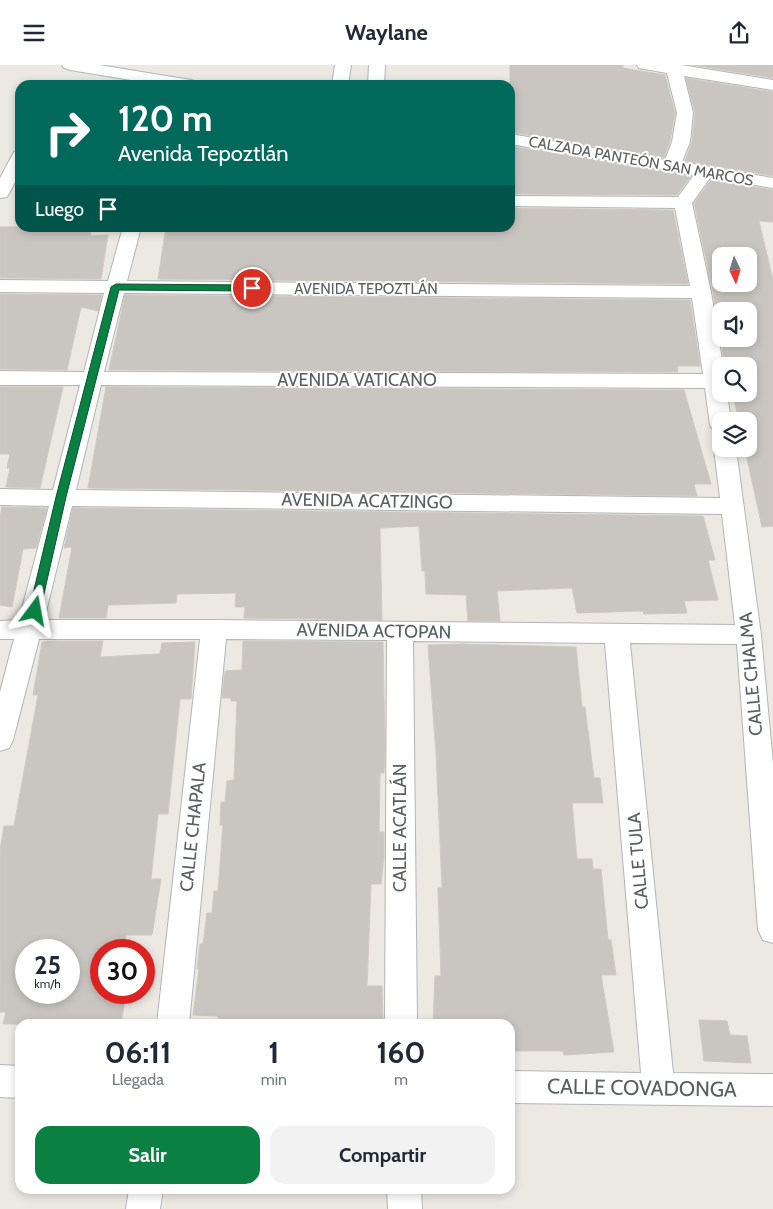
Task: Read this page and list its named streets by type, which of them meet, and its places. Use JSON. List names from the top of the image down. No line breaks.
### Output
{"streets":{"street":["CALZADA PANTEÓN SAN MARCOS","AVENIDA TEPOZTLÁN","AVENIDA VATICANO","AVENIDA ACATZINGO","AVENIDA ACTOPAN","CALLE CHALMA","CALLE CHAPALA","CALLE ACATLÁN","CALLE TULA","CALLE COVADONGA"]},"crossings":[["AVENIDA ACATZINGO","CALLE CHALMA"],["AVENIDA ACTOPAN","CALLE CHALMA"],["AVENIDA ACTOPAN","CALLE CHAPALA"],["AVENIDA ACTOPAN","CALLE ACATLÁN"],["AVENIDA ACTOPAN","CALLE TULA"],["CALLE TULA","CALLE COVADONGA"]],"north":"bottom","page":{"header":"Waylane","turn":["120 m","Avenida Tepoztlán"],"then":"Luego","speed":"25 km/h","limit":"30","eta":["06:11","Llegada","1","min","160","m"],"buttons":["Salir","Compartir"]}}
